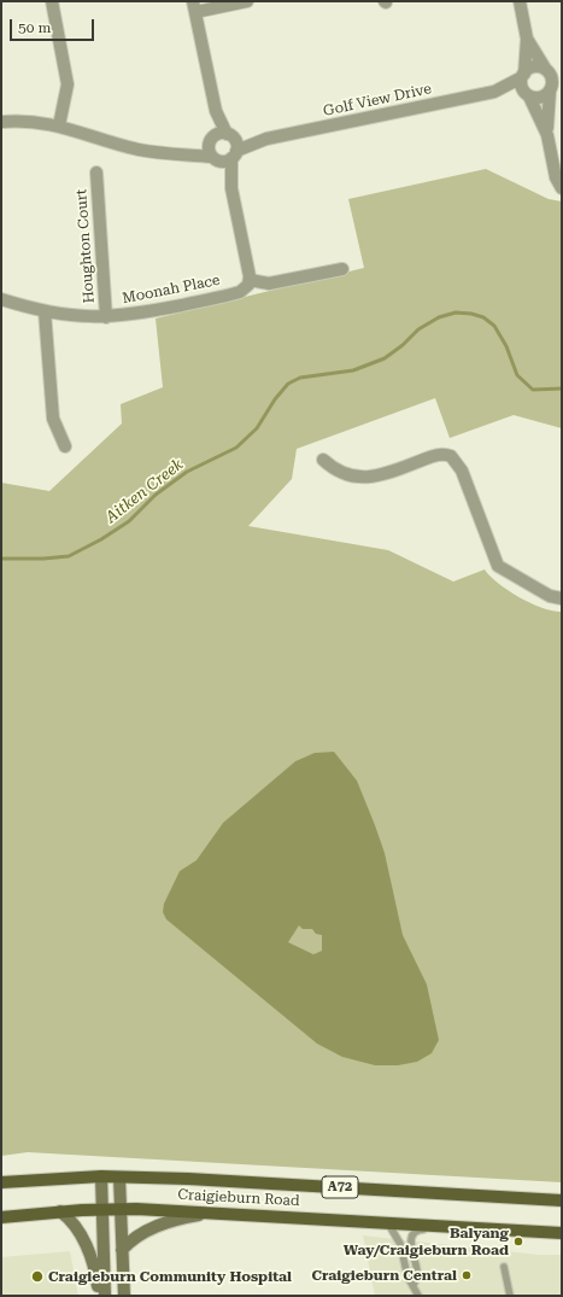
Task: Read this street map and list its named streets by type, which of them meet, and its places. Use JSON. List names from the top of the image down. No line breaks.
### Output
{"streets":{"main road":["A72","Craigieburn Road"],"street":["Golf View Drive","Houghton Court","Moonah Place"]},"crossings":[["Houghton Court","Moonah Place"]],"water":["Aitken Creek"],"places":["Balyang Way/Craigieburn Road","Craigieburn Central","Craigieburn Community Hospital"],"scale_bar":"50 m"}
